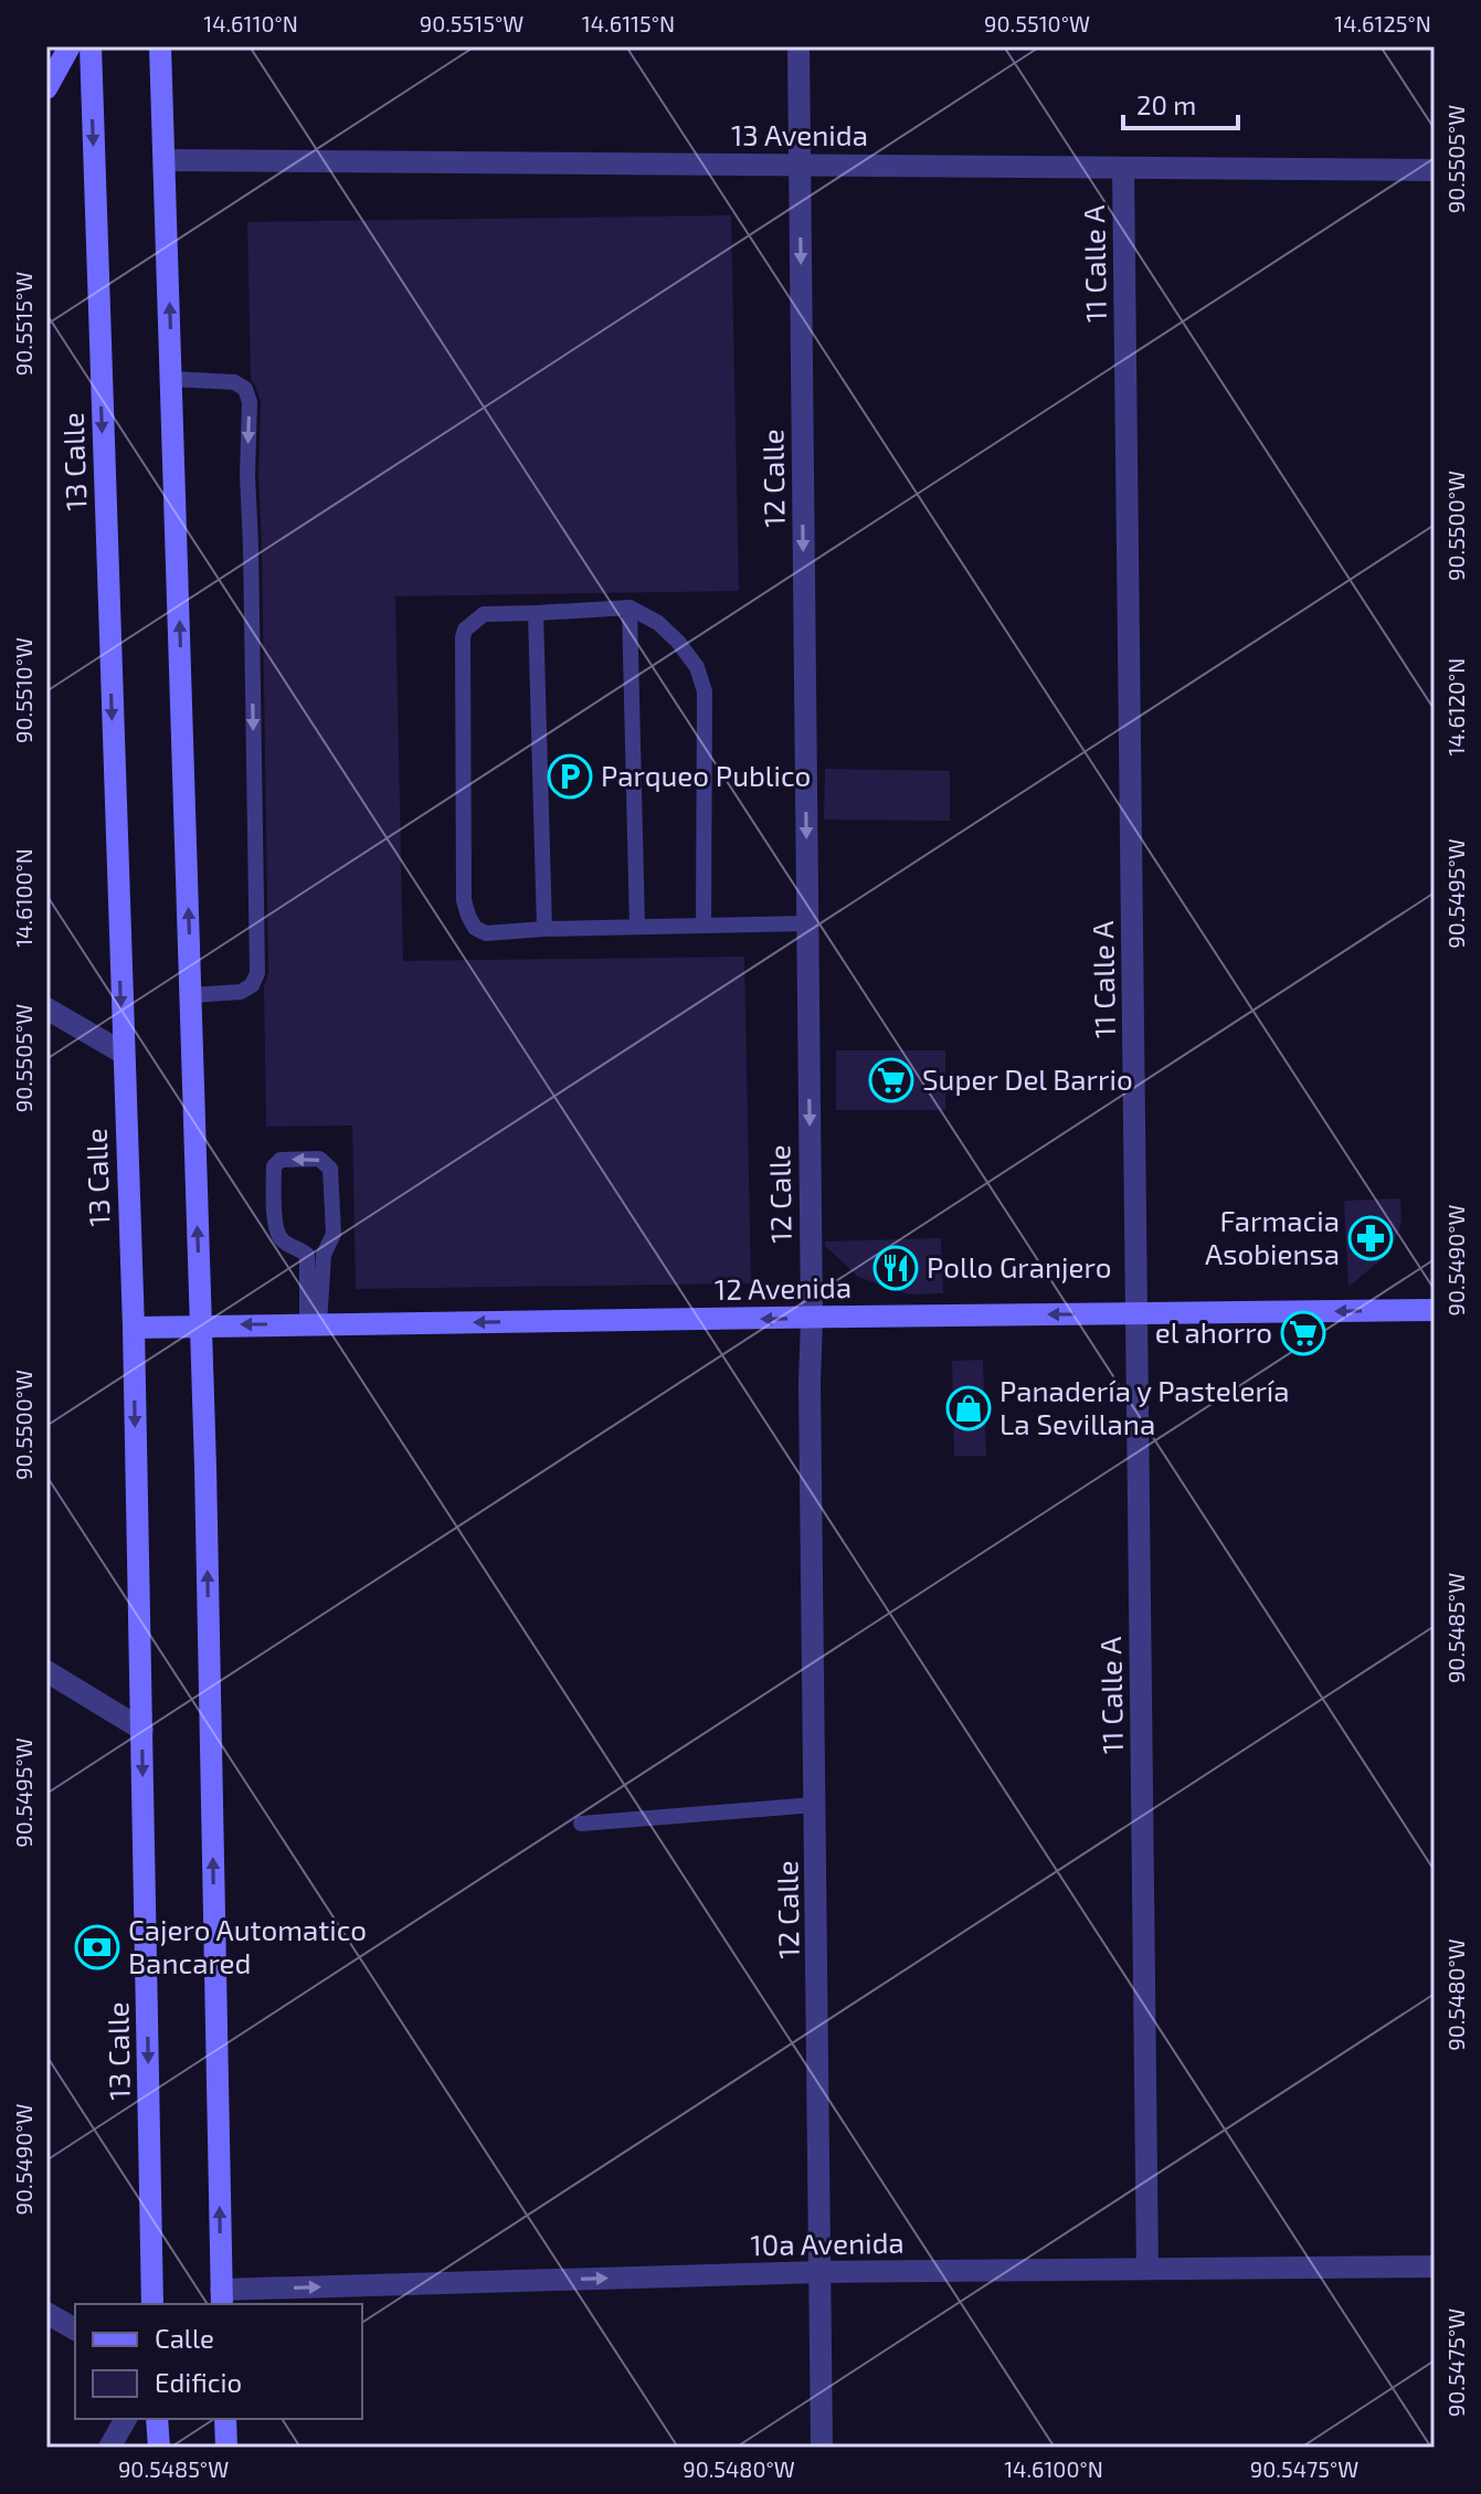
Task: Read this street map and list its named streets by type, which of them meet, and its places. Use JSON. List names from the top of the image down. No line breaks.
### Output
{"streets":{"main road":["13 Calle","12 Avenida"],"street":["13 Avenida","11 Calle A","12 Calle","10a Avenida"]},"crossings":[["13 Avenida","11 Calle A"],["13 Avenida","12 Calle"],["11 Calle A","12 Avenida"],["11 Calle A","10a Avenida"],["13 Calle","12 Avenida"],["12 Calle","12 Avenida"],["12 Calle","10a Avenida"]],"one_way":["12 Calle","12 Avenida","10a Avenida"],"places":{"parking":["Parqueo Publico"],"supermarket":["Super Del Barrio","el ahorro"],"pharmacy":["Farmacia Asobiensa"],"restaurant":["Pollo Granjero"],"shop":["Panadería y Pastelería La Sevillana"],"bank":["Cajero Automatico Bancared"]},"legend":["Calle","Edificio"],"scale_bar":"20 m","coordinates":["14.6110°N","90.5515°W","14.6115°N","90.5510°W","14.6125°N","90.5505°W","90.5500°W","14.6120°N","90.5495°W","14.6100°N","90.5490°W","90.5485°W","90.5480°W","90.5475°W"]}
